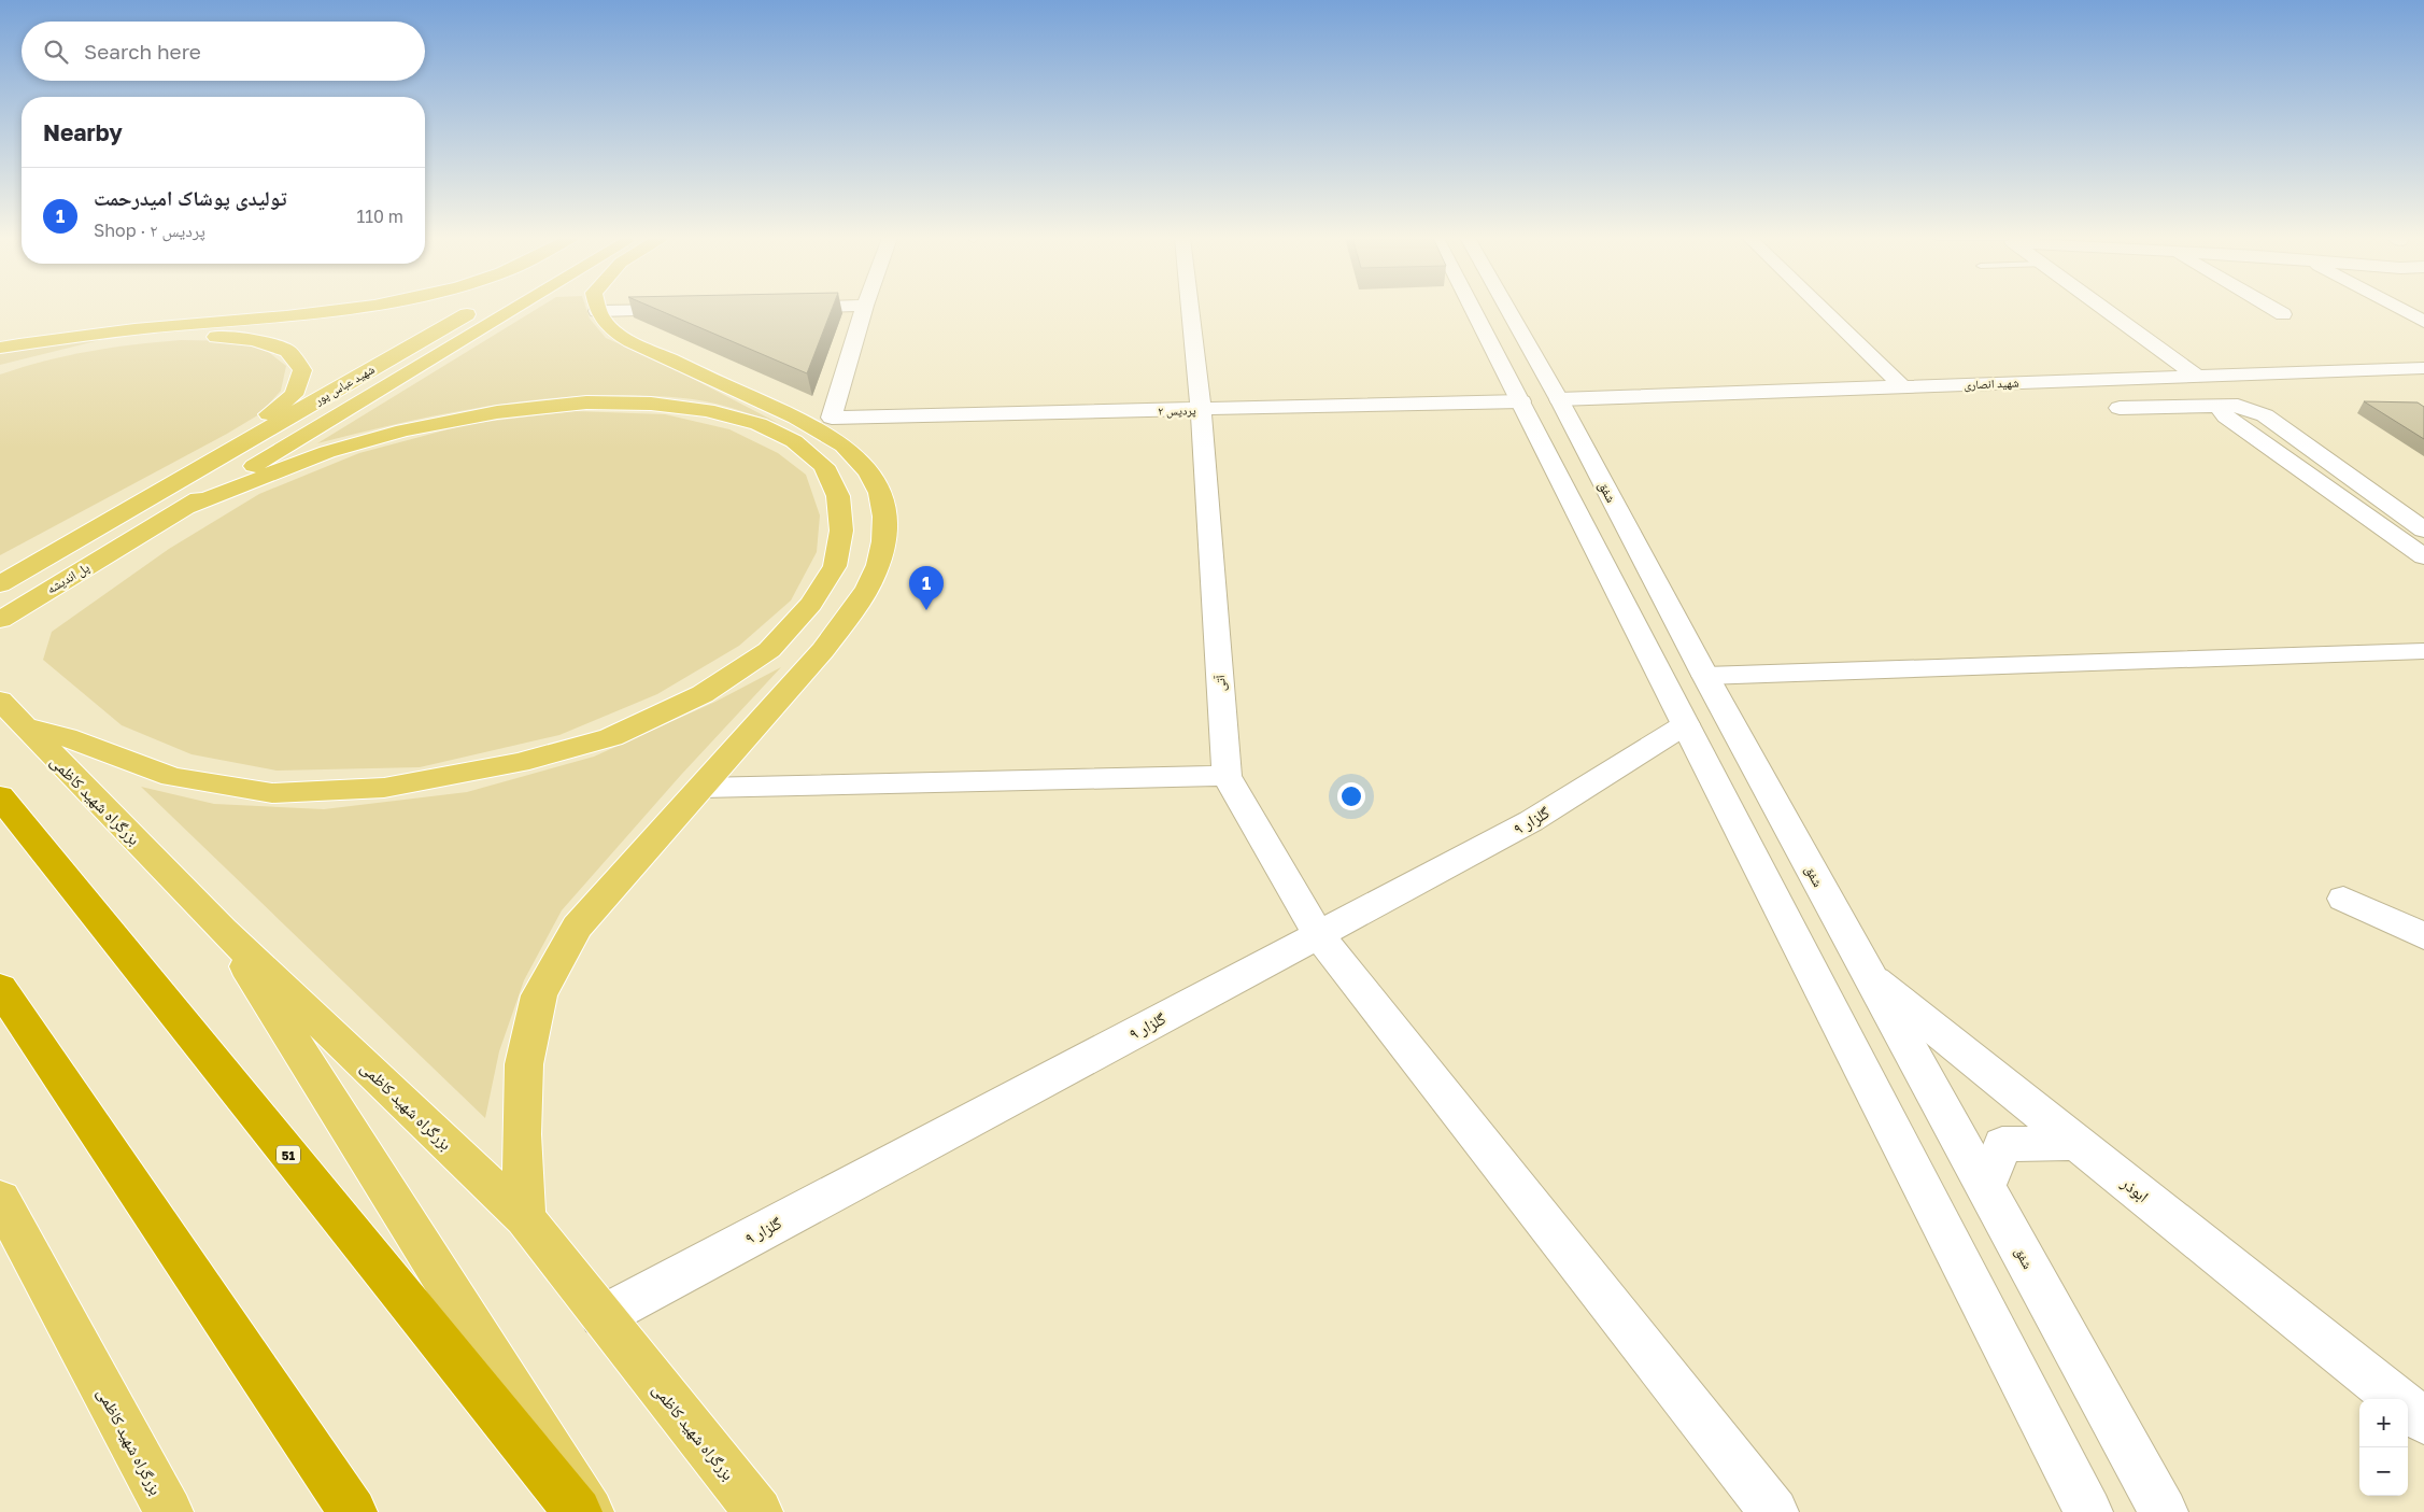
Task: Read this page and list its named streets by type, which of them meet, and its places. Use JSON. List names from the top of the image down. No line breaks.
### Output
{"streets":{"highway":["51"],"main road":["شهید عباس پور","پل اندیشه","بزرگراه شهید کاظمی"],"street":["شهید انصاری","پردیس ۲","شفق","آتی","گلزار ۹","ابوذر"]},"crossings":[["شهید انصاری","شفق"],["شهید عباس پور","پل اندیشه"],["پردیس ۲","آتی"],["شفق","ابوذر"],["آتی","گلزار ۹"],["بزرگراه شهید کاظمی","گلزار ۹"]],"page":{"search":"Search here","heading":"Nearby","list":[{"mark":"1","name":"تولیدی پوشاک امیدرحمت","note":"Shop · پردیس ۲","value":"110 m"}],"pins":"1","map_buttons":["+","−"]}}
